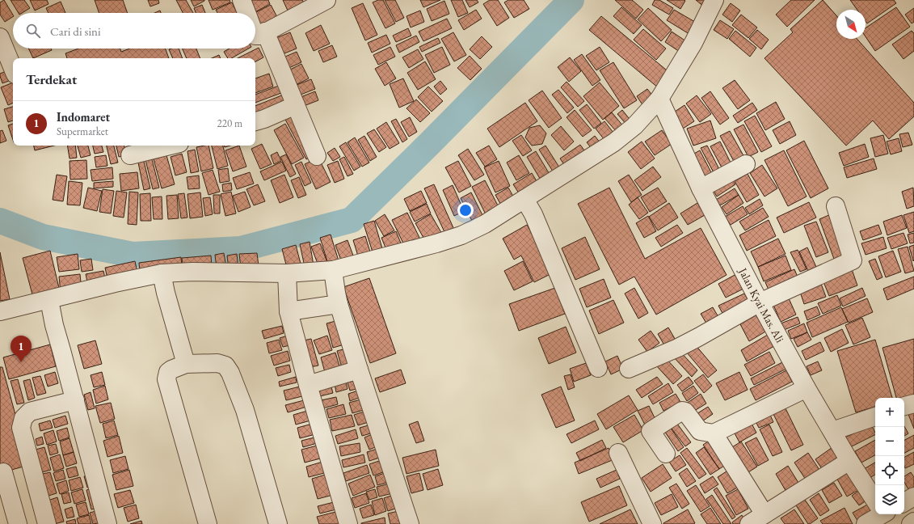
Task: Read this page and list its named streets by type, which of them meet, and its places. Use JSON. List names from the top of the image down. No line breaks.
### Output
{"streets":{"street":["Jalan Kyai Mas. Ali"]},"north":"bottom right","page":{"search":"Cari di sini","heading":"Terdekat","list":[{"mark":"1","name":"Indomaret","note":"Supermarket","value":"220 m"}],"pins":"1","map_buttons":["+","−"]}}
